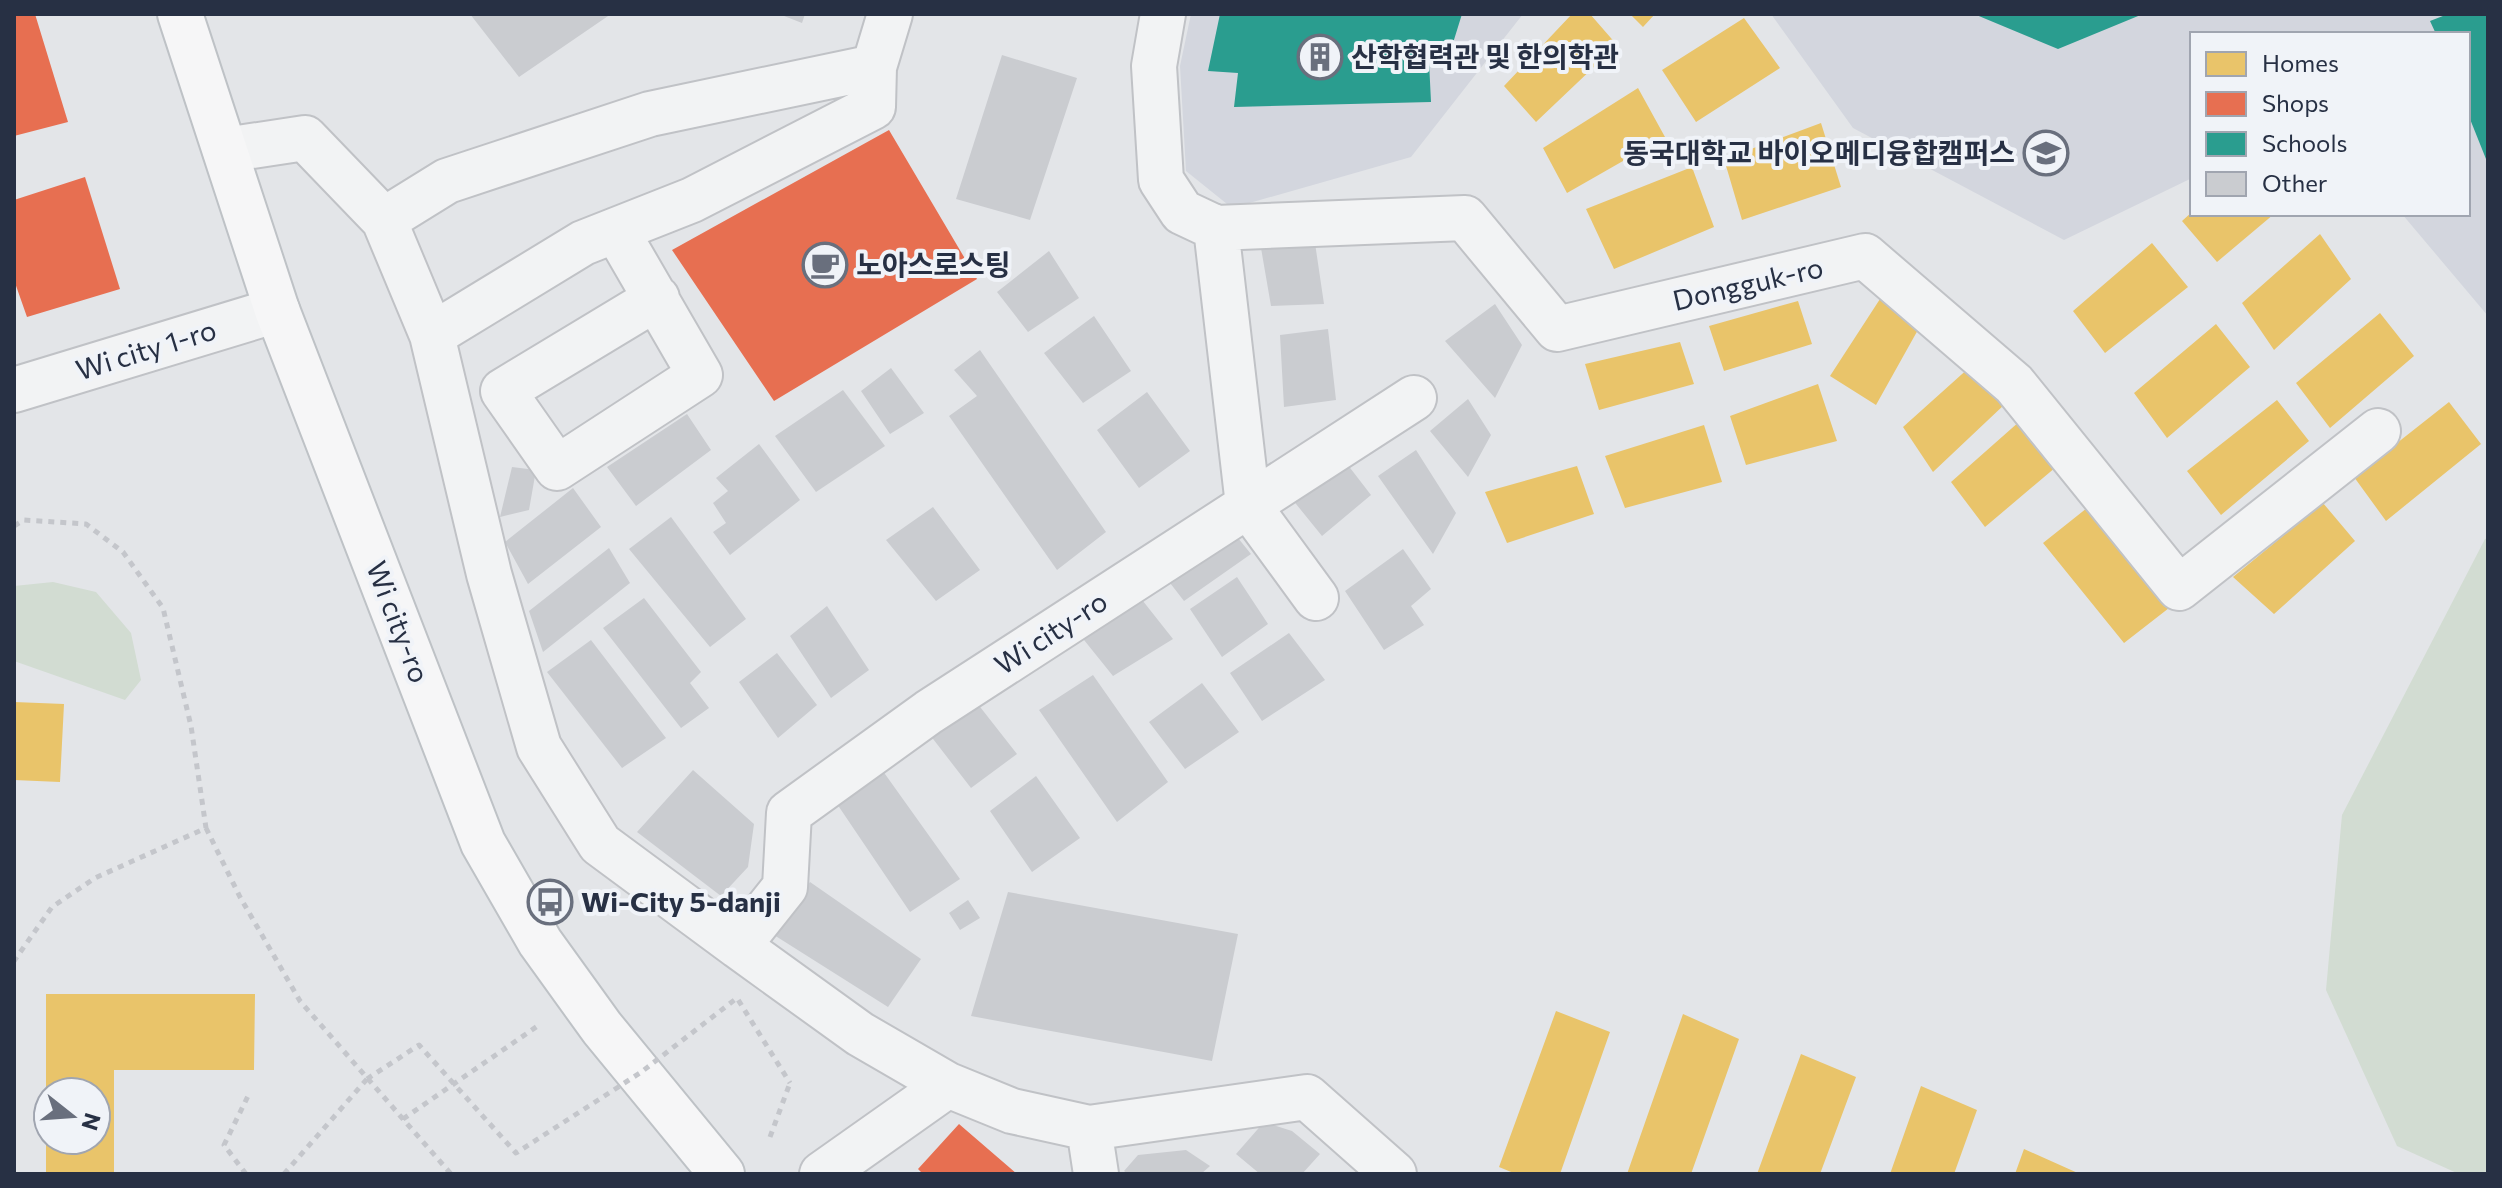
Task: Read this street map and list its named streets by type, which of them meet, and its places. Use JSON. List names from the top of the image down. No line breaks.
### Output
{"streets":{"main road":["Wi city-ro"],"street":["Dongguk-ro","Wi city 1-ro"]},"crossings":[["Wi city 1-ro","Wi city-ro"]],"places":{"building":["산학협력관 및 한의학관"],"school or university":["동국대학교 바이오메디융합캠퍼스"],"cafe":["노아스로스팅"],"bus stop":["Wi-City 5-danji"]},"legend":["Homes","Shops","Schools","Other"],"north":"right"}
